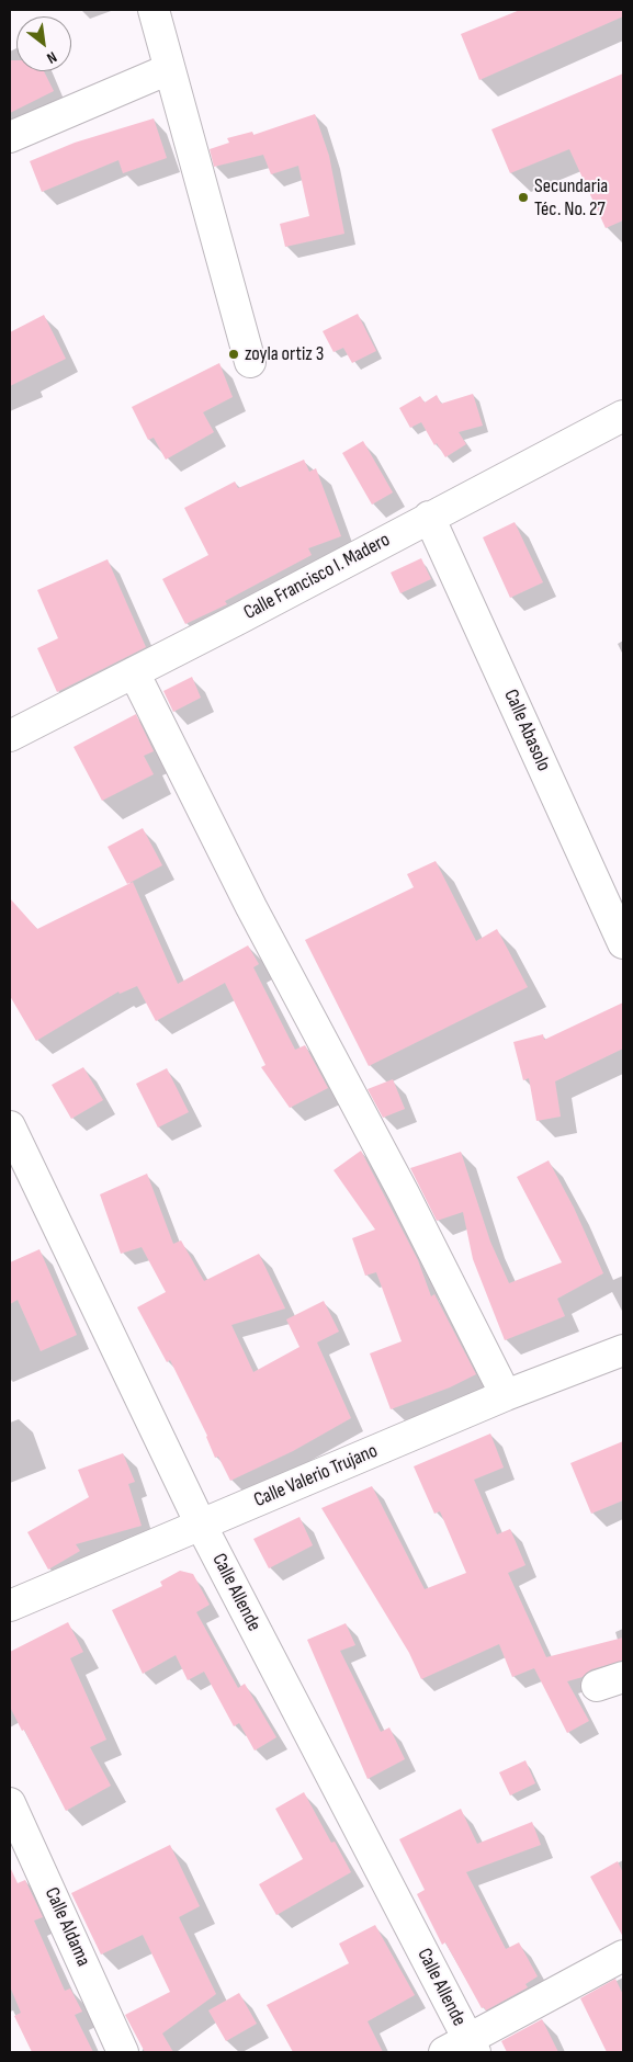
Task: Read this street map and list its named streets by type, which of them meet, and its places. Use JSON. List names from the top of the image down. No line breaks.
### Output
{"streets":{"street":["Calle Francisco I. Madero","Calle Abasolo","Calle Valerio Trujano","Calle Allende","Calle Aldama"]},"crossings":[["Calle Francisco I. Madero","Calle Abasolo"],["Calle Valerio Trujano","Calle Allende"]],"places":["Secundaria Téc. No. 27","zoyla ortiz 3"],"north":"bottom right"}
